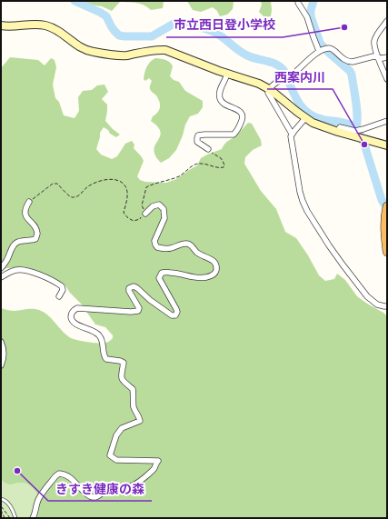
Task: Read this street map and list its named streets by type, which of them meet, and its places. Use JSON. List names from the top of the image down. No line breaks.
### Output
{"places":["市立西日登小学校","西案内川","きすき健康の森"]}
